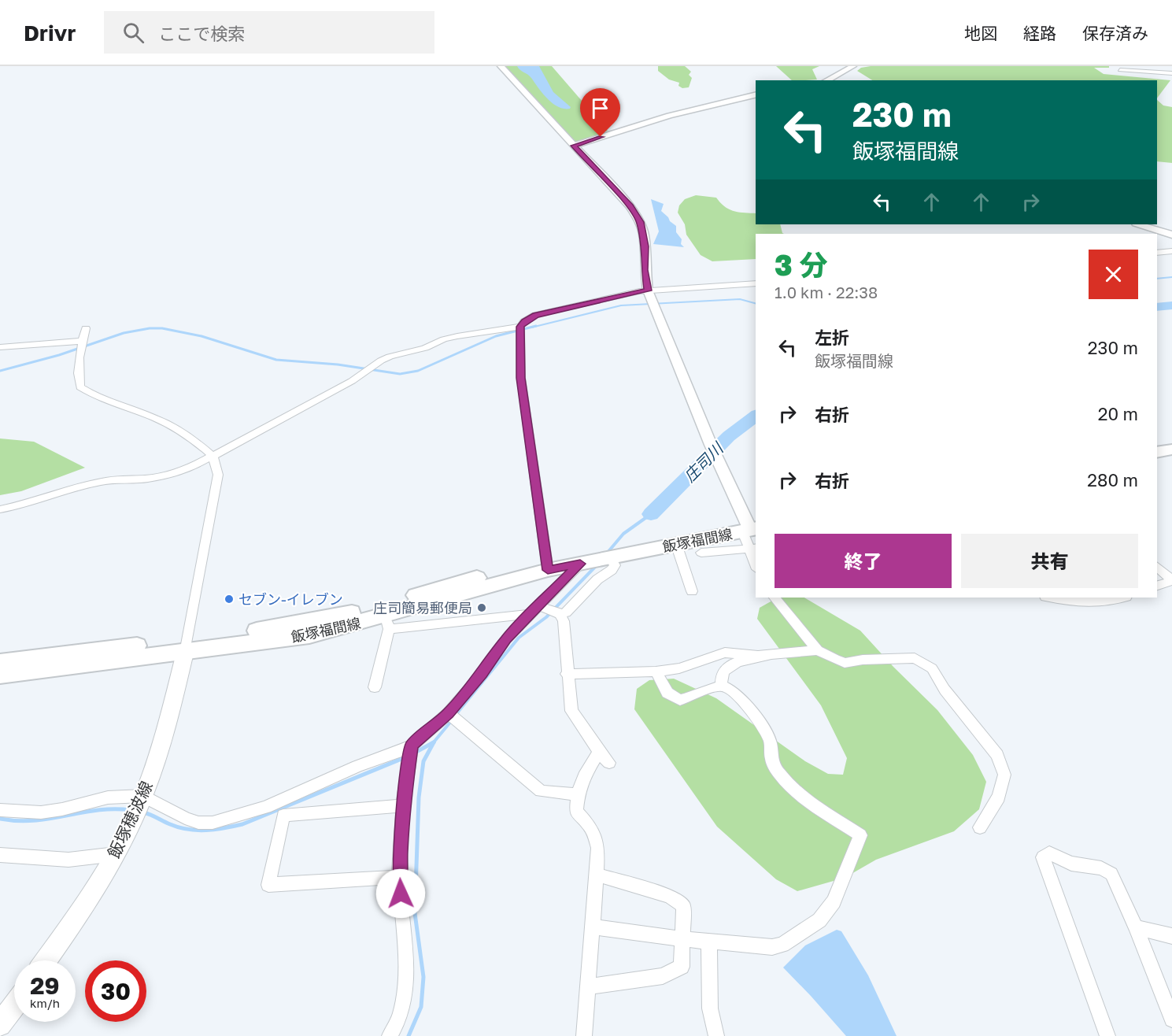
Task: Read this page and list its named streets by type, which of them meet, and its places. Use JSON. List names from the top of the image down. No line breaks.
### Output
{"streets":{"main road":["飯塚福間線","飯塚穂波線"]},"crossings":[["飯塚福間線","飯塚穂波線"]],"water":["庄司川"],"places":["セブン-イレブン","庄司簡易郵便局"],"page":{"header":"Drivr","search":"ここで検索","nav":["地図","経路","保存済み"],"turn":["230 m","飯塚福間線"],"heading":["3 分","1.0 km · 22:38"],"list":[{"name":"左折","note":"飯塚福間線","value":"230 m"},{"name":"右折","value":"20 m"},{"name":"右折","value":"280 m"}],"buttons":["終了","共有"],"speed":"29 km/h","limit":"30"}}
